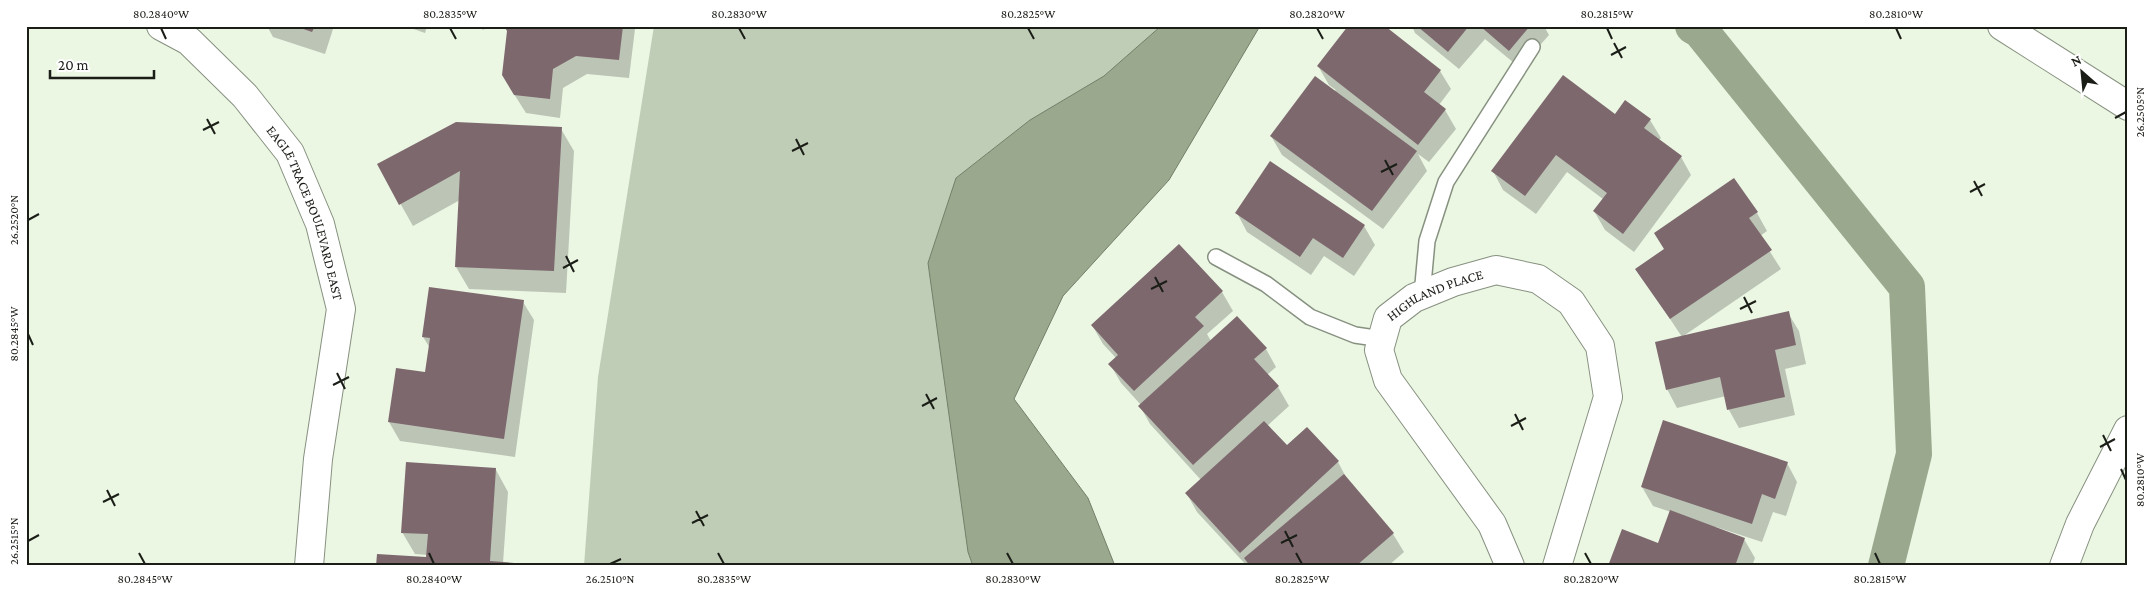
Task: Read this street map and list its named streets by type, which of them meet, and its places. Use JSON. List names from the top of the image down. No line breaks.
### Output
{"streets":{"street":["EAGLE TRACE BOULEVARD EAST","HIGHLAND PLACE"]},"scale_bar":"20 m","north":"top left","coordinates":["80.2840°W","80.2835°W","80.2830°W","80.2825°W","80.2820°W","80.2815°W","80.2810°W","26.2505°N","26.2520°N","80.2845°W","26.2515°N","26.2510°N"]}
